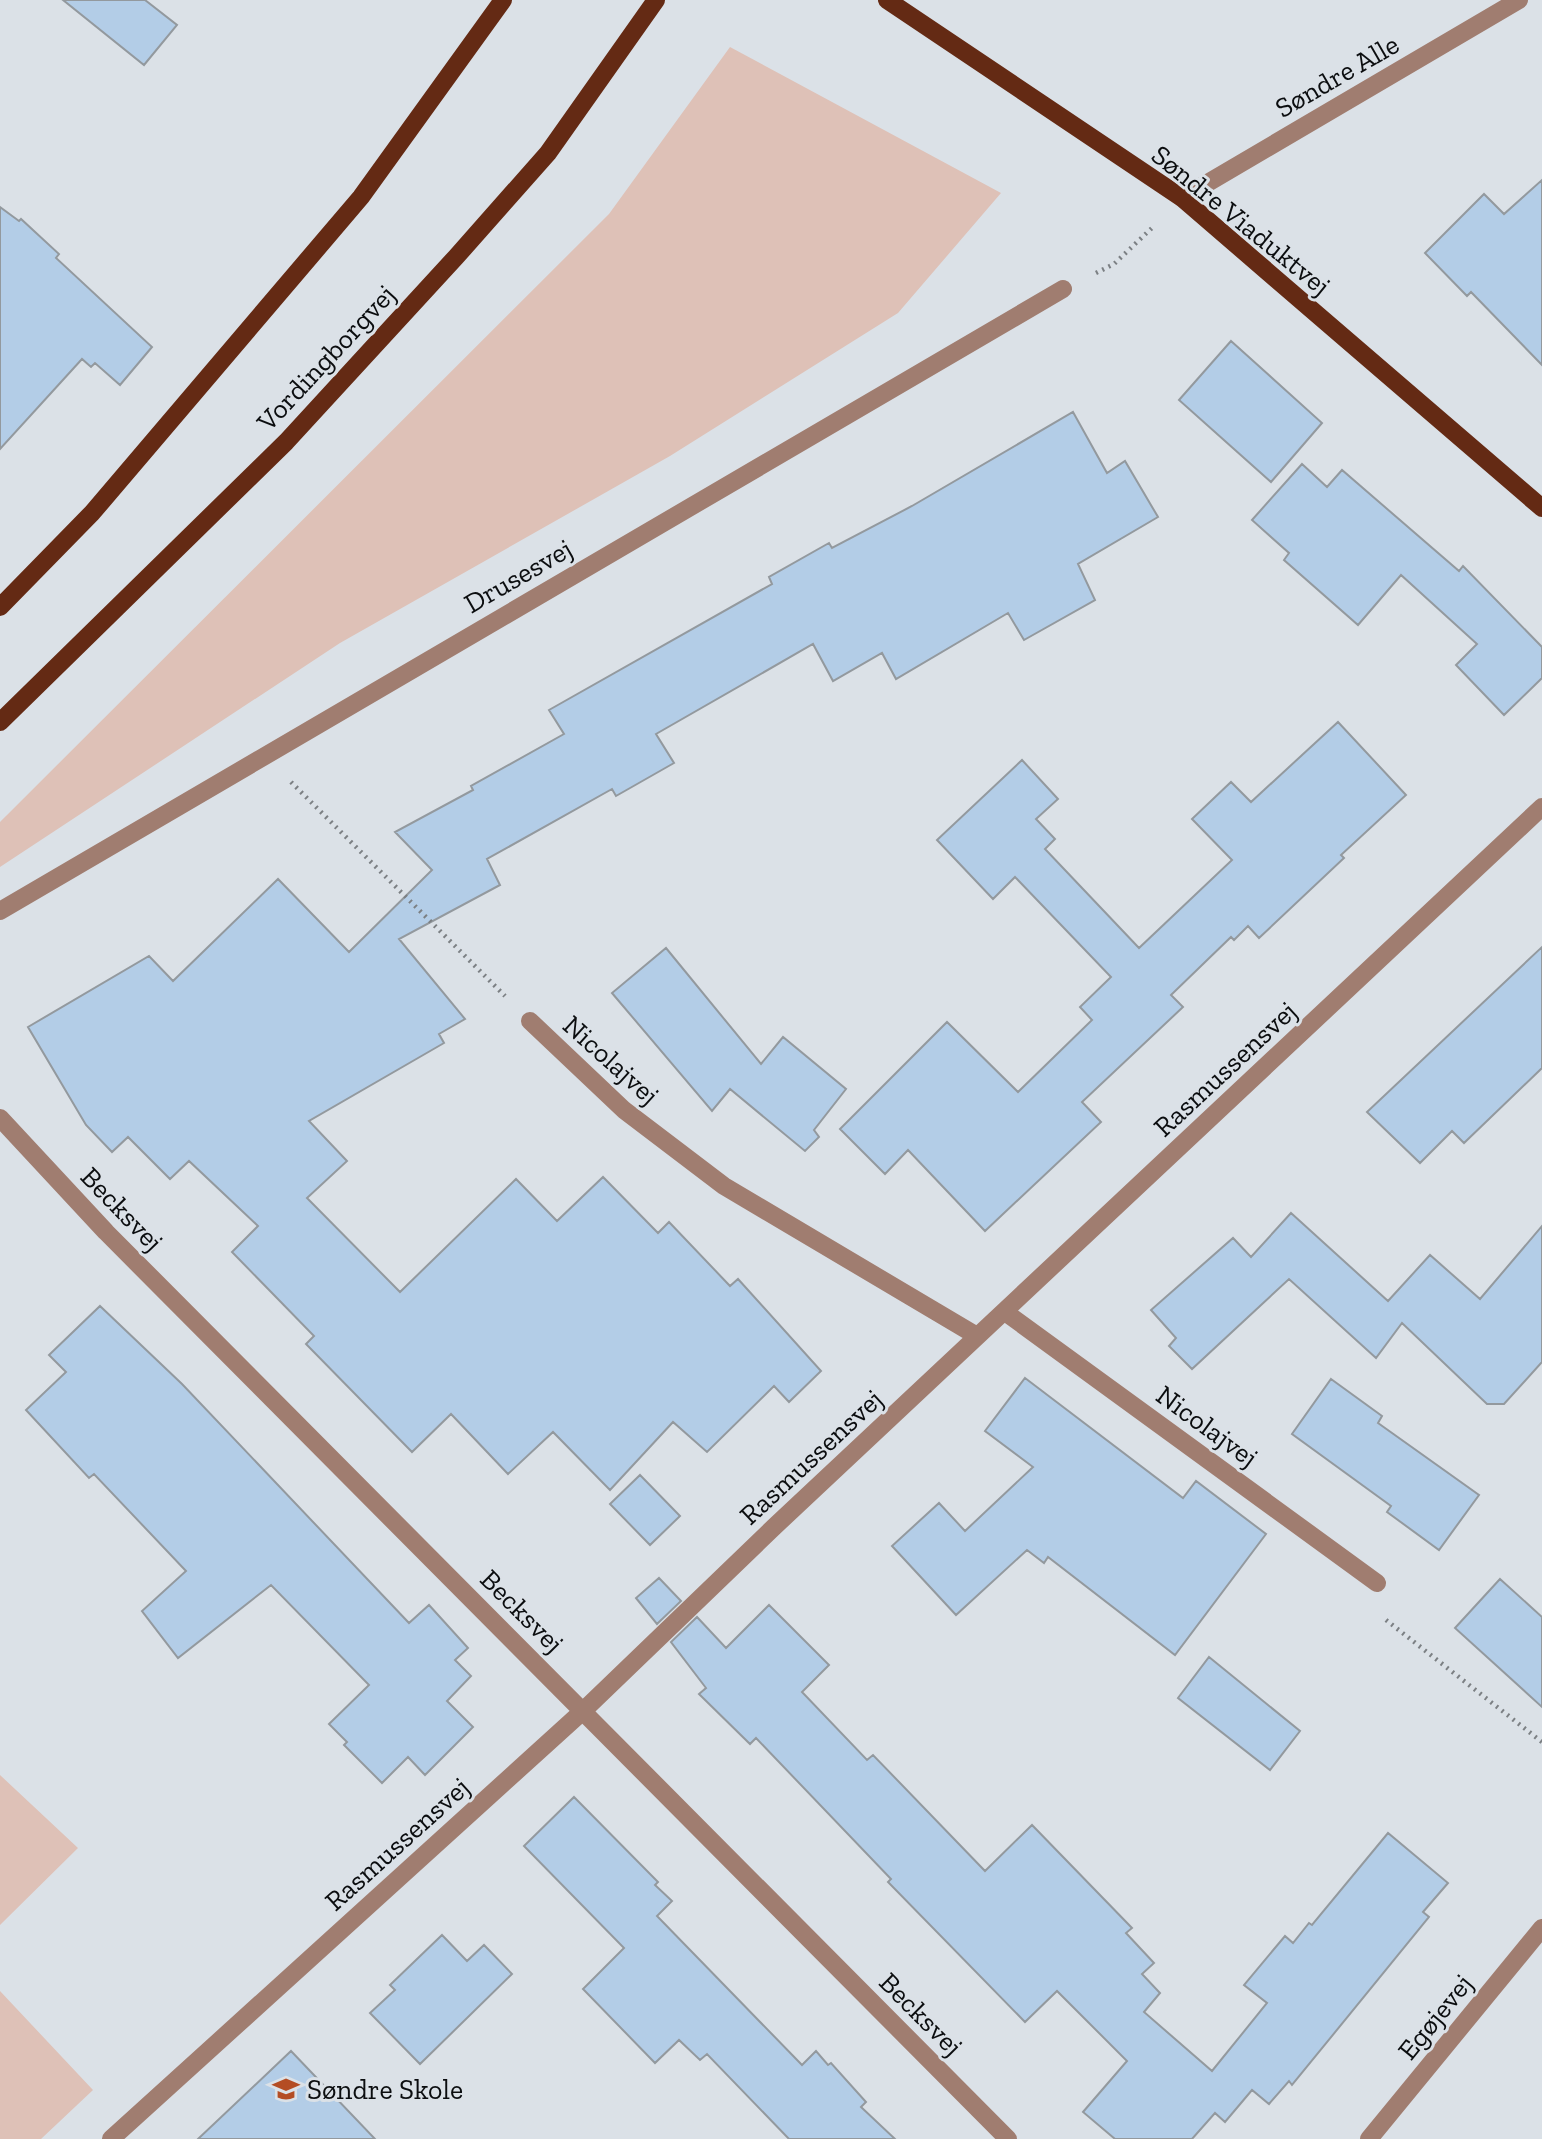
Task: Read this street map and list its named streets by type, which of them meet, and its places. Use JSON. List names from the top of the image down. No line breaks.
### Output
{"streets":{"main road":["Søndre Viaduktvej","Vordingborgvej"],"street":["Søndre Alle","Drusesvej","Nicolajvej","Rasmussensvej","Becksvej","Egøjevej"]},"crossings":[["Søndre Alle","Søndre Viaduktvej"],["Drusesvej","Nicolajvej"],["Nicolajvej","Rasmussensvej"],["Rasmussensvej","Becksvej"]],"places":{"school or university":["Søndre Skole"]}}
